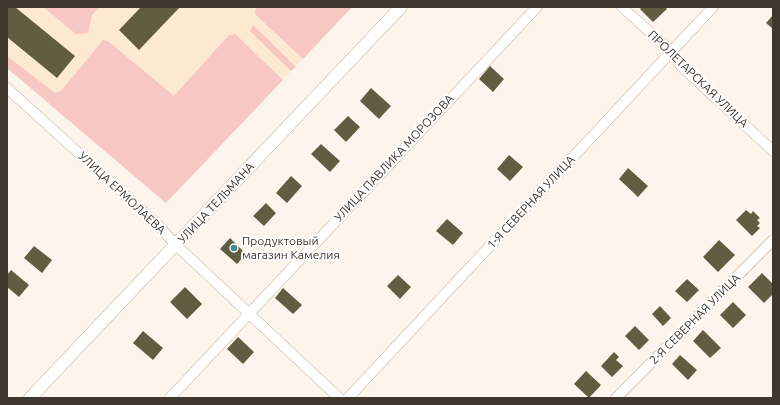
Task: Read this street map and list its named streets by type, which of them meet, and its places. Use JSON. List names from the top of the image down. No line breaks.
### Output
{"streets":{"street":["ПРОЛЕТАРСКАЯ УЛИЦА","УЛИЦА ПАВЛИКА МОРОЗОВА","УЛИЦА ЕРМОЛАЕВА","1-Я СЕВЕРНАЯ УЛИЦА","УЛИЦА ТЕЛЬМАНА","2-Я СЕВЕРНАЯ УЛИЦА"]},"crossings":[["ПРОЛЕТАРСКАЯ УЛИЦА","1-Я СЕВЕРНАЯ УЛИЦА"],["УЛИЦА ПАВЛИКА МОРОЗОВА","УЛИЦА ЕРМОЛАЕВА"],["УЛИЦА ЕРМОЛАЕВА","УЛИЦА ТЕЛЬМАНА"]],"places":["Продуктовый магазин Камелия"]}
